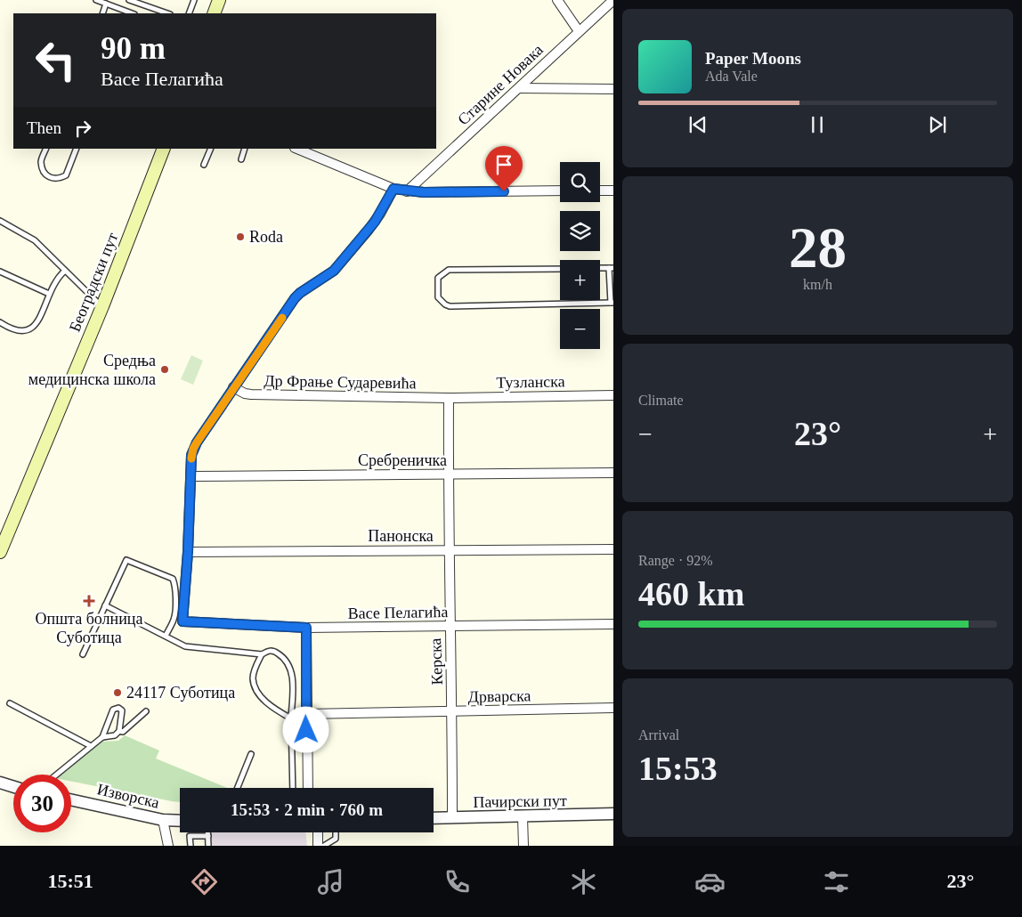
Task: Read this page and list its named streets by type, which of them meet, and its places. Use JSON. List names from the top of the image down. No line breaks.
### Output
{"streets":{"main road":["Београдски пут"],"street":["Старине Новака","Др Фрање Сударевића","Тузланска","Сребреничка","Панонска","Васе Пелагића","Керска","Дрварска","Изворска","Пачирски пут"]},"crossings":[["Др Фрање Сударевића","Тузланска"],["Др Фрање Сударевића","Керска"],["Тузланска","Керска"],["Сребреничка","Керска"],["Панонска","Васе Пелагића"],["Панонска","Керска"],["Васе Пелагића","Керска"],["Керска","Дрварска"],["Керска","Пачирски пут"]],"places":{"other":["Roda","Средња медицинска школа","24117 Суботица"],"health":["Општа болница Суботица"]},"page":{"turn":["90 m","Васе Пелагића"],"song":["Paper Moons","Ada Vale"],"then":"Then","map_buttons":["+","−"],"tile":[["28","km/h"],"Climate",["Range · 92%","460 km"],["Arrival","15:53"]],"heat":["−","23°","+"],"limit":"30","trip":"15:53 · 2 min · 760 m","tabs":["15:51","23°"]}}
